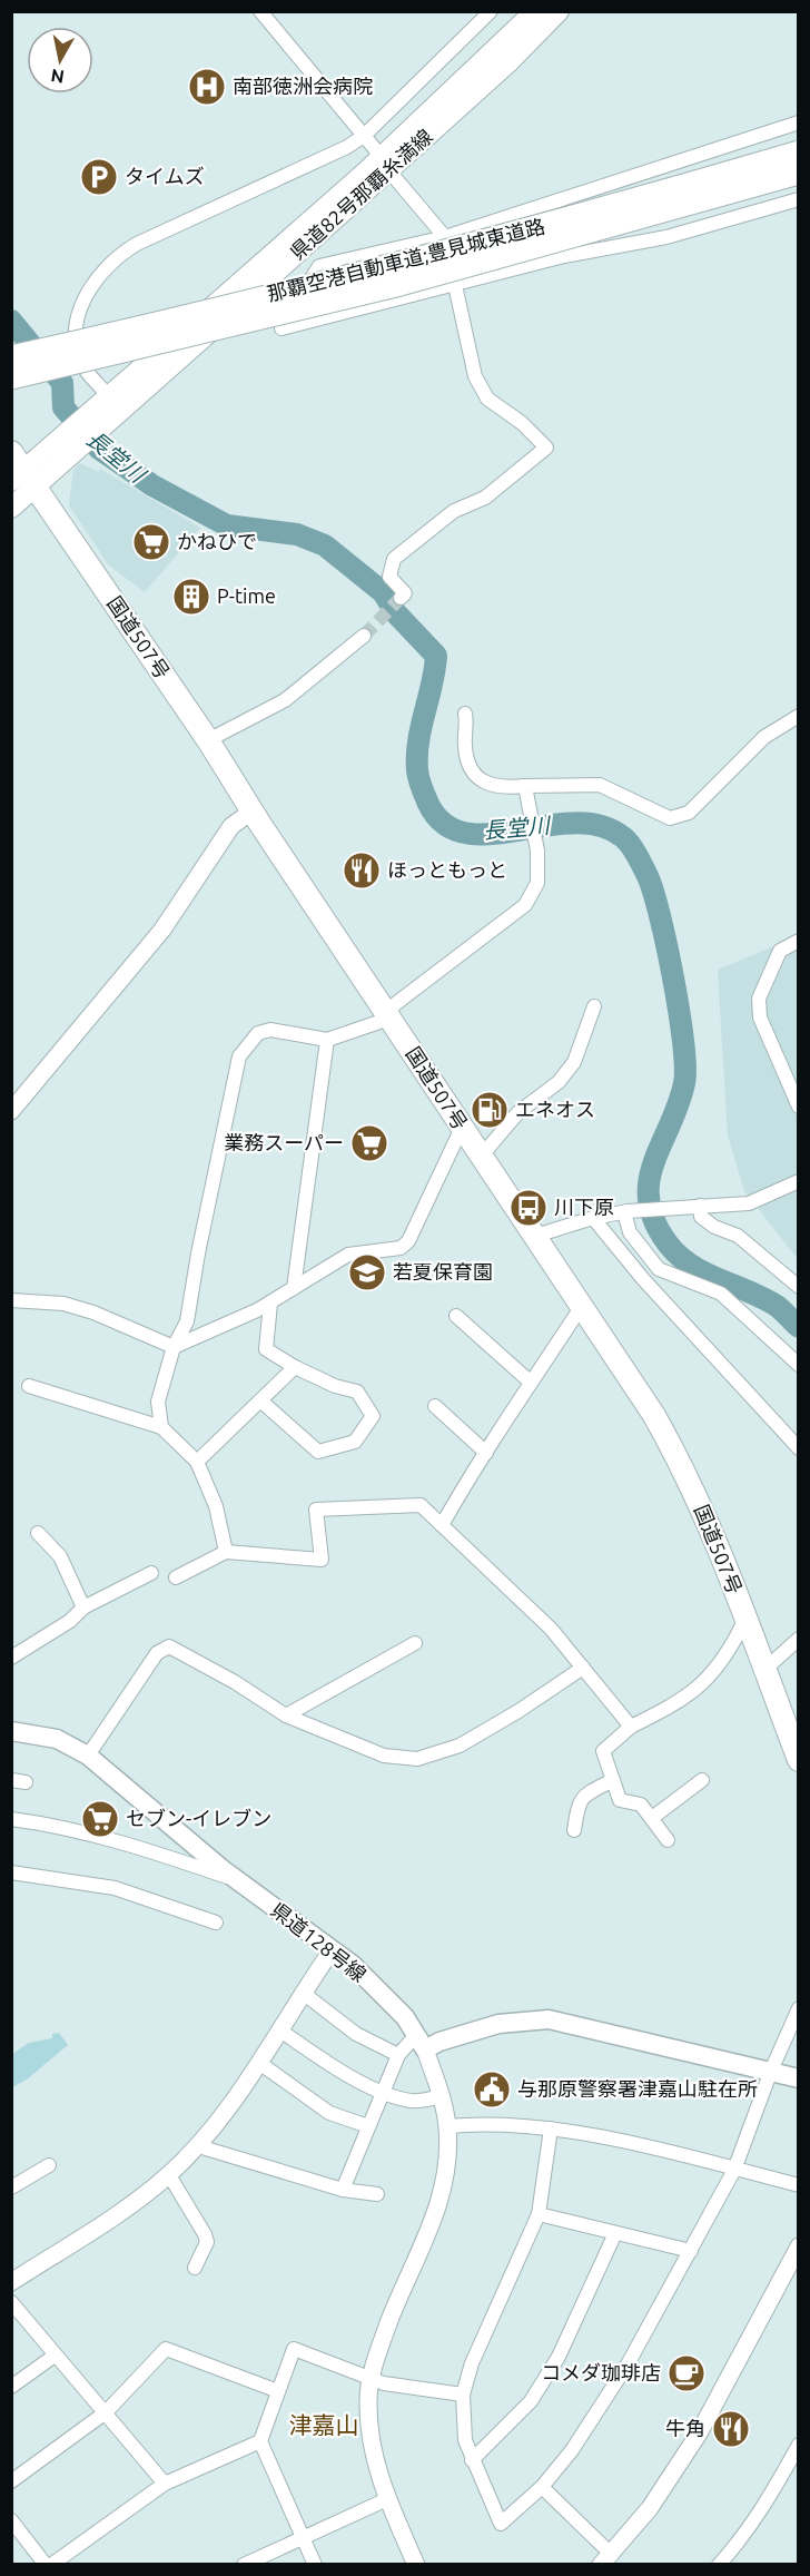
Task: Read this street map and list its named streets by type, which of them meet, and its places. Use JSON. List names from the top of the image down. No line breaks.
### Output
{"streets":{"highway":["那覇空港自動車道;豊見城東道路","国道507号"],"main road":["県道82号那覇糸満線","県道128号線"]},"crossings":[["県道82号那覇糸満線","国道507号"]],"districts":["津嘉山"],"water":["長堂川"],"places":{"hospital":["南部徳洲会病院"],"parking":["タイムズ"],"supermarket":["かねひで","業務スーパー","セブン-イレブン"],"building":["P-time"],"restaurant":["ほっともっと","牛角"],"fuel station":["エネオス"],"bus stop":["川下原"],"school or university":["若夏保育園"],"public building":["与那原警察署津嘉山駐在所"],"cafe":["コメダ珈琲店"]},"north":"bottom"}
